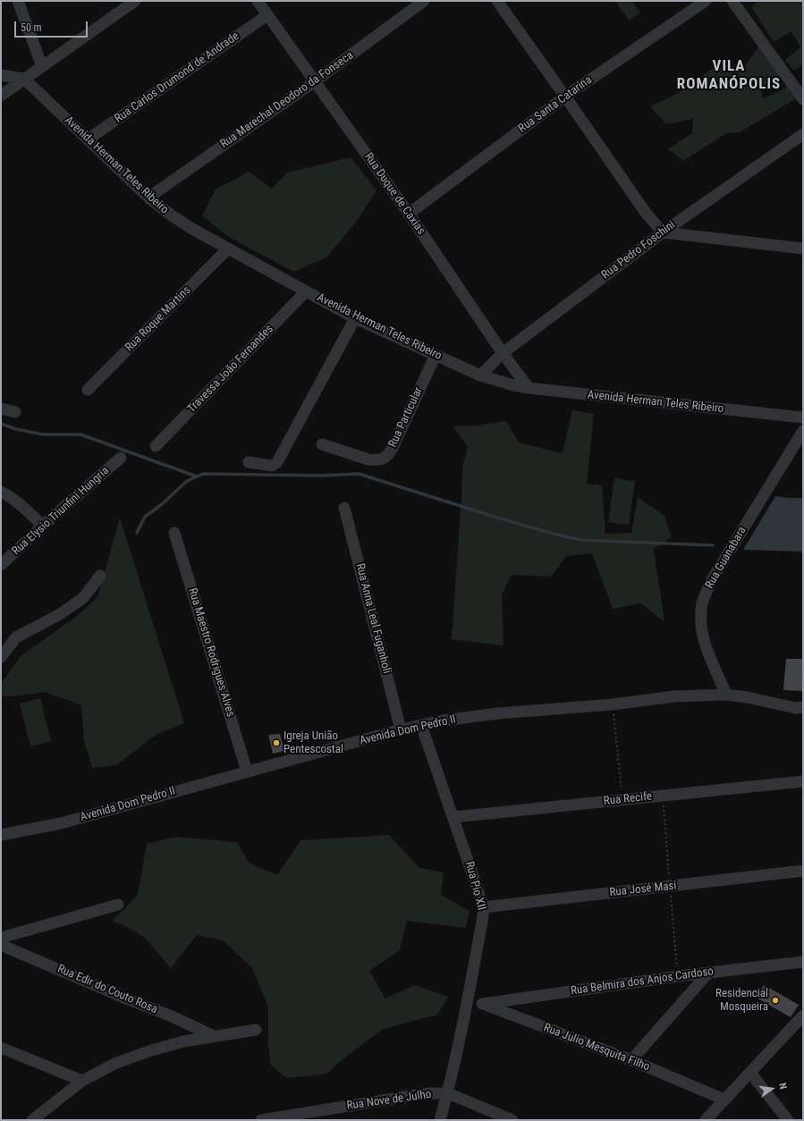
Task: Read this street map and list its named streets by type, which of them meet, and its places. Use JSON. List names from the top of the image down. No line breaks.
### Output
{"streets":{"street":["Rua Carlos Drumond de Andrade","Rua Marechal Deodoro da Fonseca","Rua Santa Catarina","Avenida Herman Teles Ribeiro","Rua Duque de Caxias","Rua Pedro Foschini","Rua Roque Martins","Travessa João Fernandes","Rua Particular","Rua Elysio Triunfini Hungria","Rua Guanabara","Rua Anna Leal Fuganholi","Rua Maestro Rodrigues Alves","Avenida Dom Pedro II","Rua Recife","Rua Pio XII","Rua José Masi","Rua Belmira dos Anjos Cardoso","Rua Edir do Couto Rosa","Rua Julio Mesquita Filho","Rua Nove de Julho"]},"crossings":[["Rua Carlos Drumond de Andrade","Avenida Herman Teles Ribeiro"],["Rua Carlos Drumond de Andrade","Rua Duque de Caxias"],["Rua Marechal Deodoro da Fonseca","Avenida Herman Teles Ribeiro"],["Rua Marechal Deodoro da Fonseca","Rua Duque de Caxias"],["Rua Santa Catarina","Rua Duque de Caxias"],["Avenida Herman Teles Ribeiro","Rua Duque de Caxias"],["Avenida Herman Teles Ribeiro","Rua Pedro Foschini"],["Avenida Herman Teles Ribeiro","Rua Roque Martins"],["Avenida Herman Teles Ribeiro","Travessa João Fernandes"],["Avenida Herman Teles Ribeiro","Rua Particular"],["Rua Duque de Caxias","Rua Pedro Foschini"],["Rua Guanabara","Avenida Dom Pedro II"],["Rua Anna Leal Fuganholi","Avenida Dom Pedro II"],["Rua Maestro Rodrigues Alves","Avenida Dom Pedro II"],["Avenida Dom Pedro II","Rua Pio XII"],["Rua Recife","Rua Pio XII"],["Rua Pio XII","Rua José Masi"],["Rua Pio XII","Rua Julio Mesquita Filho"],["Rua Pio XII","Rua Nove de Julho"],["Rua Belmira dos Anjos Cardoso","Rua Julio Mesquita Filho"]],"districts":["VILA ROMANÓPOLIS"],"places":["Igreja União Pentescostal","Residencial Mosqueira"],"scale_bar":"50 m","north":"right"}
